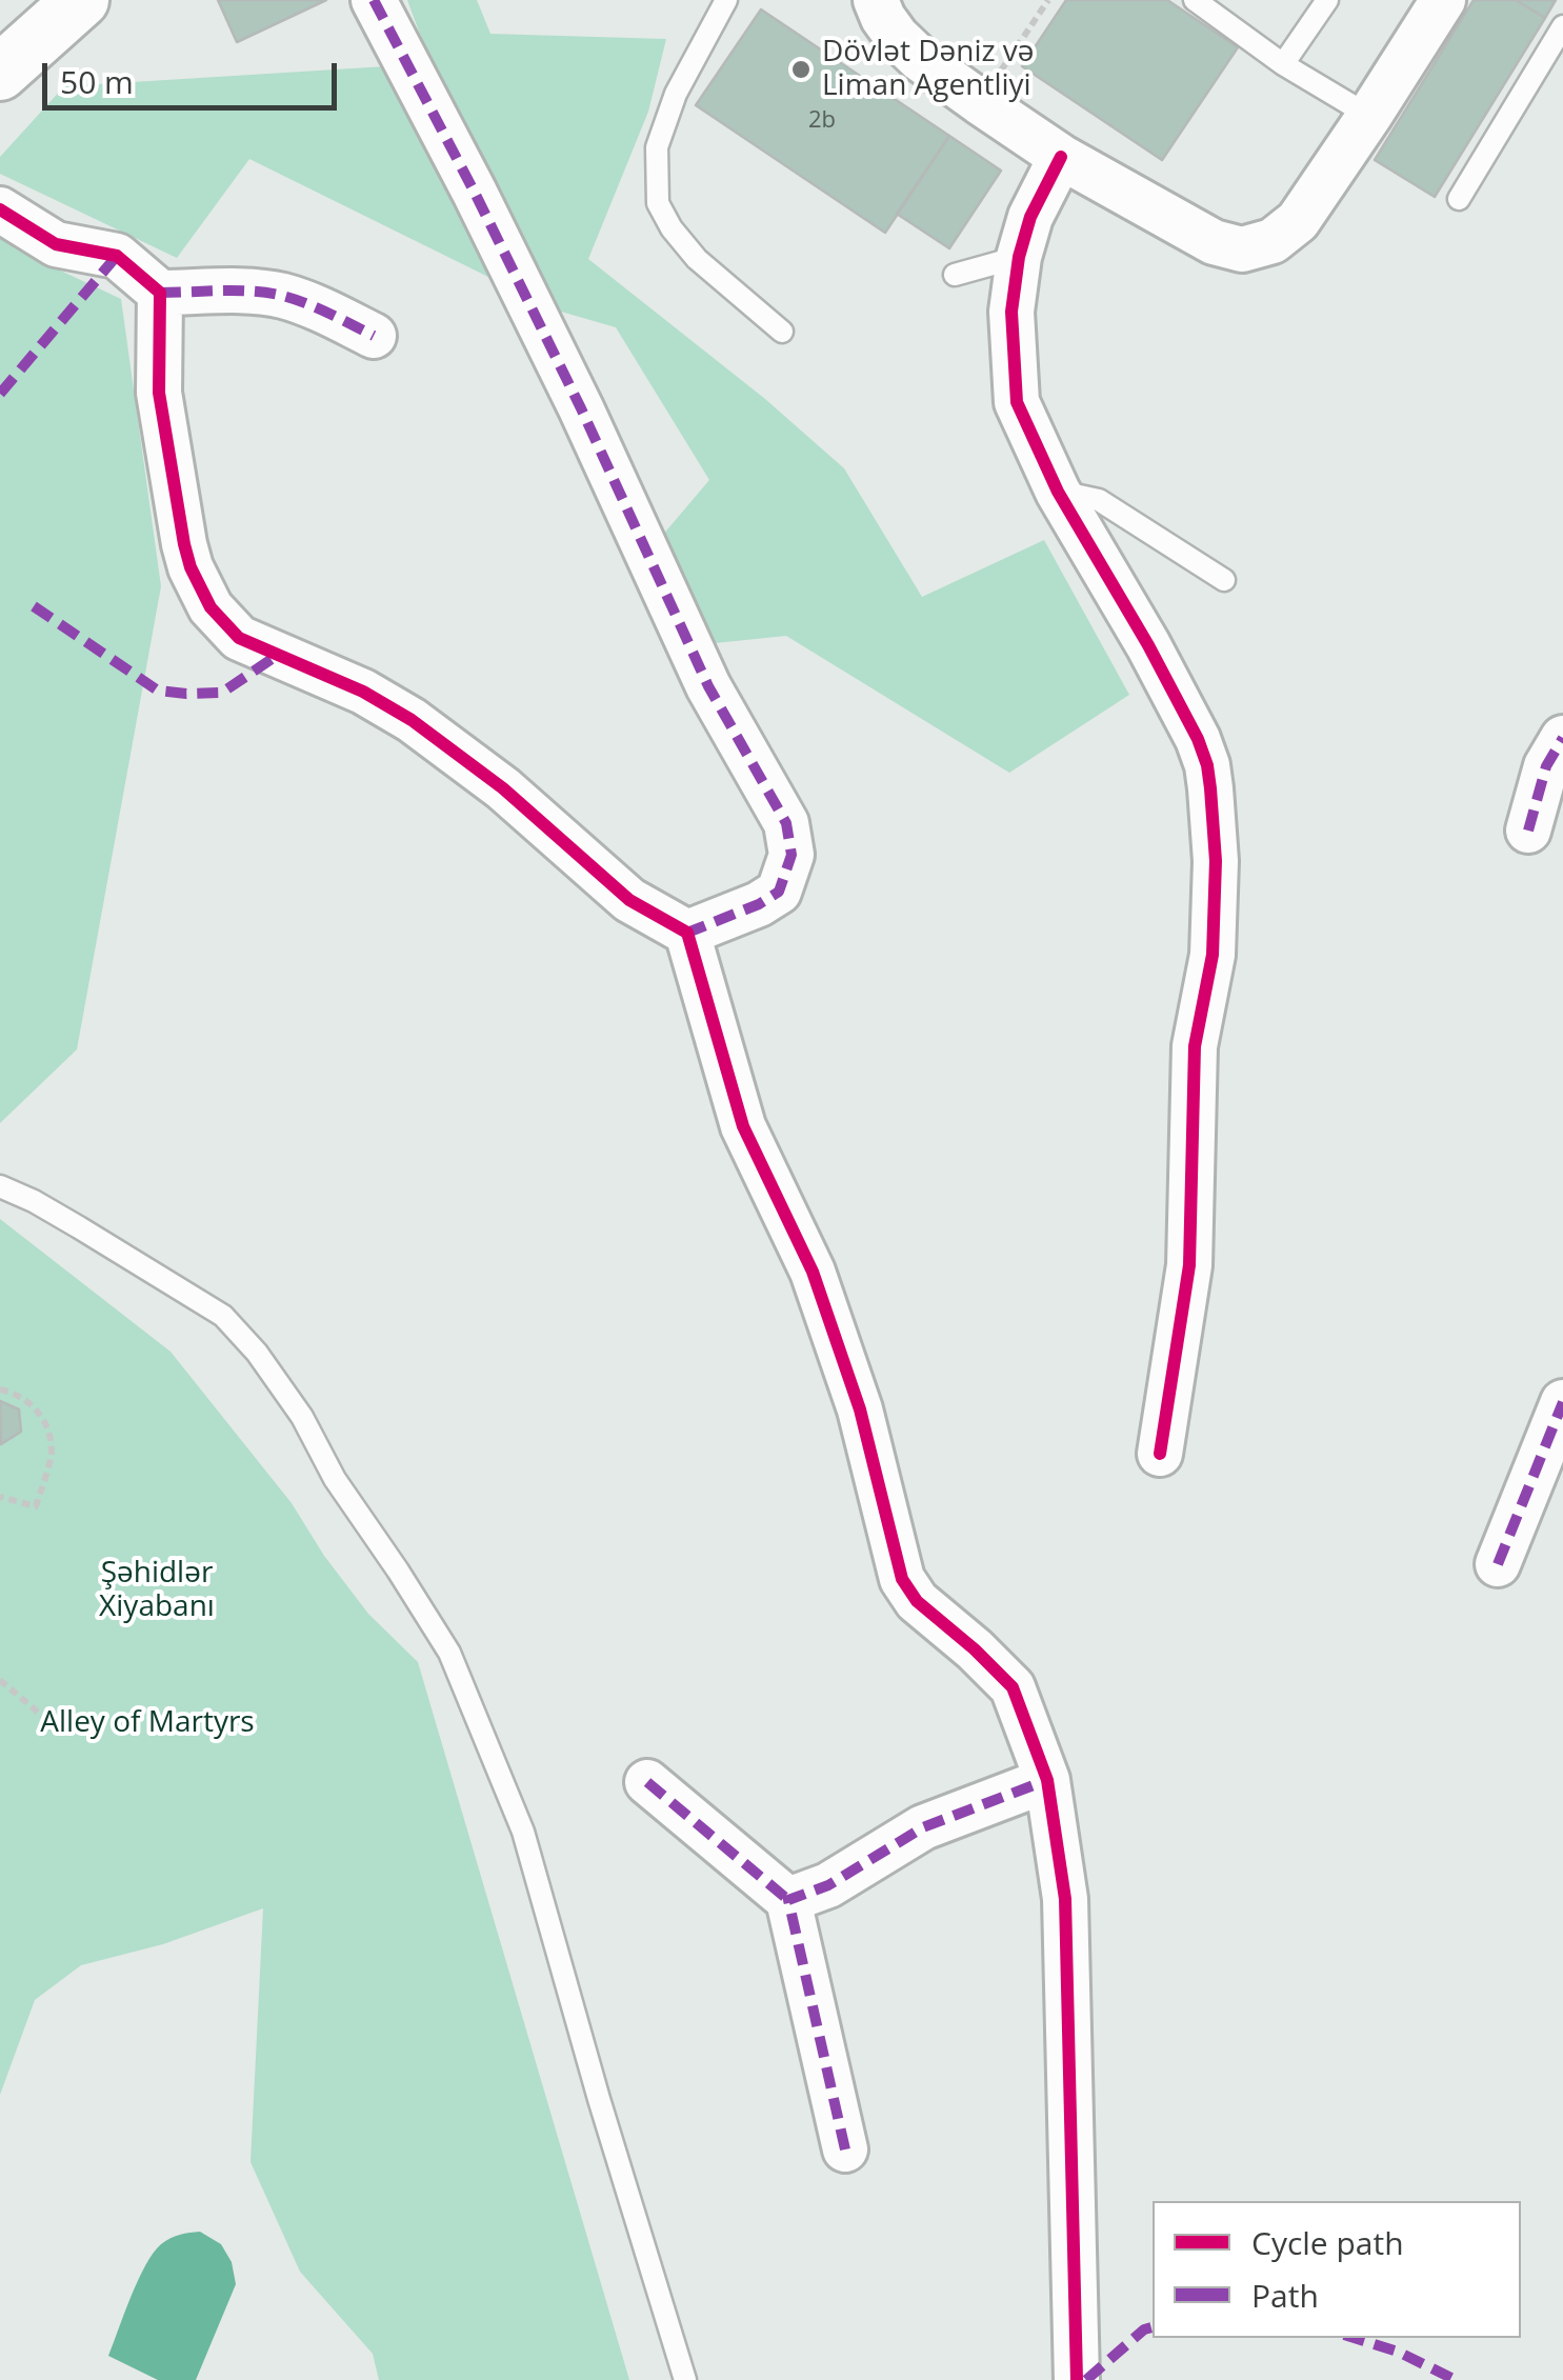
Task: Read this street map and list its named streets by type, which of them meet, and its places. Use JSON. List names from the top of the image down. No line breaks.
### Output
{"parks":["Şəhidlər Xiyabanı","Alley of Martyrs"],"places":["Dövlət Dəniz və Liman Agentliyi"],"house_numbers":["2b"],"legend":["Cycle path","Path"],"scale_bar":"50 m"}
